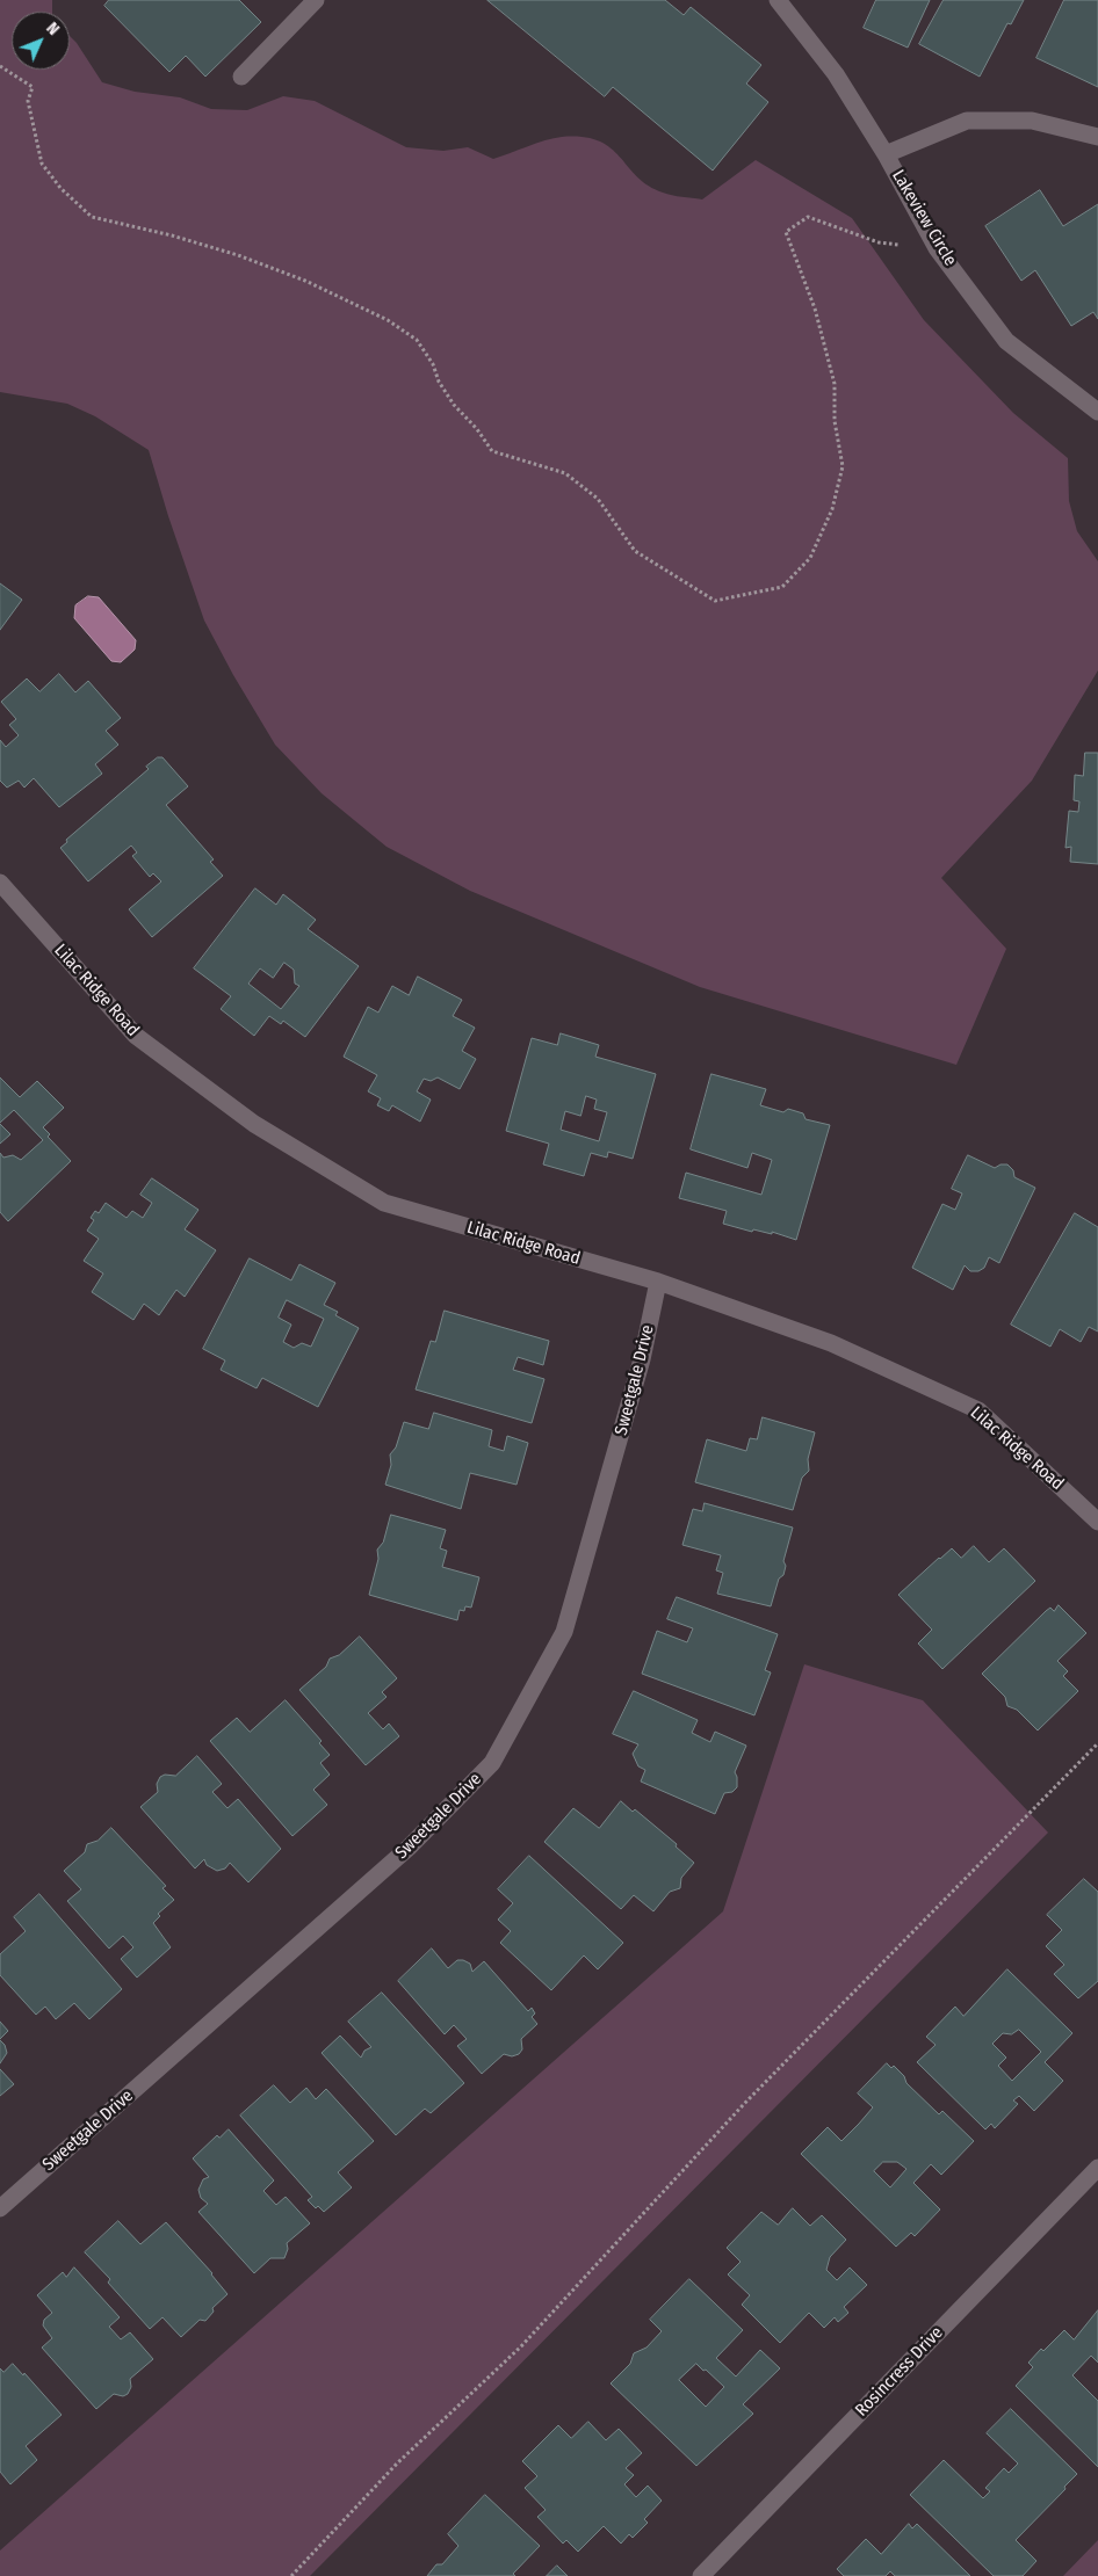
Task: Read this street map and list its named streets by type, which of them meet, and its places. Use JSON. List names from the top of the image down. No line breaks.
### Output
{"streets":{"street":["Lakeview Circle","Lilac Ridge Road","Sweetgale Drive","Rosincress Drive"]},"crossings":[["Lilac Ridge Road","Sweetgale Drive"]],"north":"top right"}
